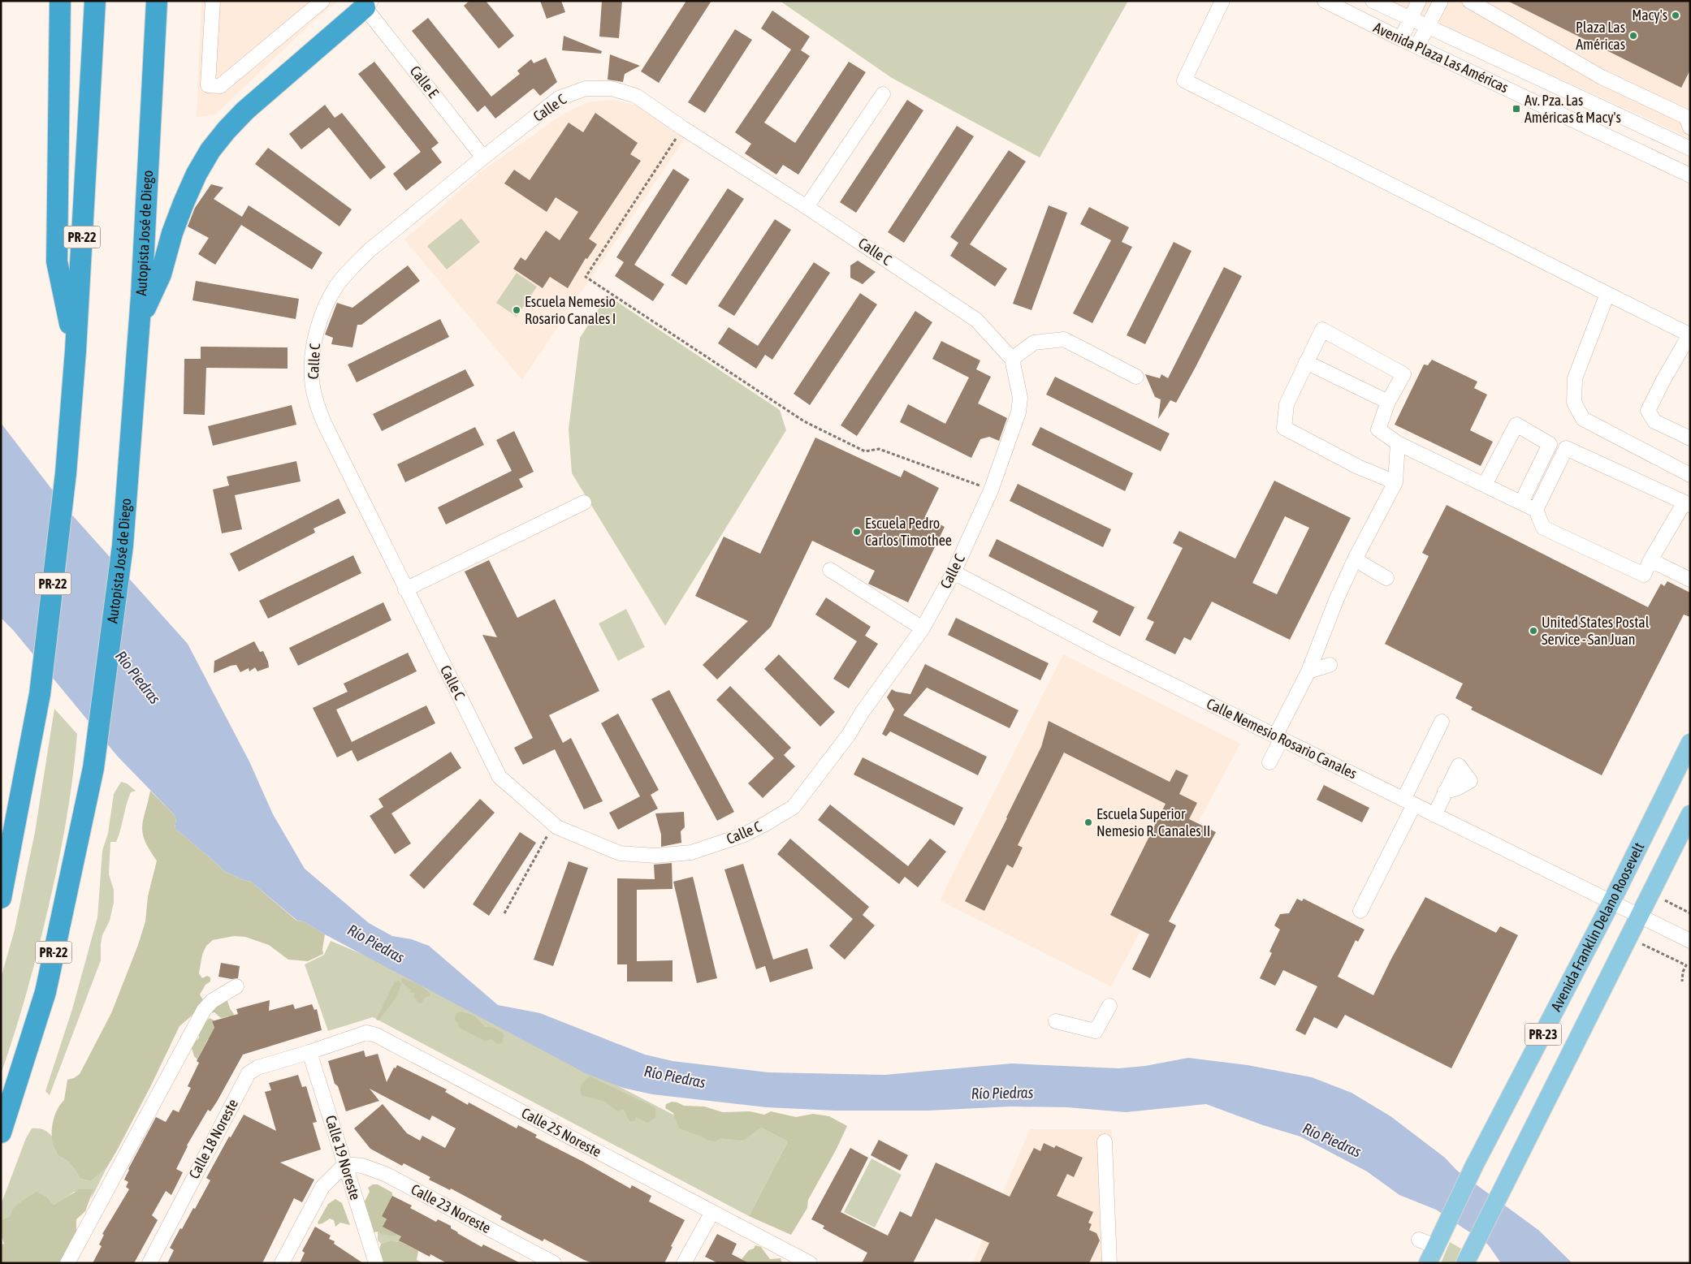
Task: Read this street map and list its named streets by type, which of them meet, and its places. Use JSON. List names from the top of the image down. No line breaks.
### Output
{"streets":{"highway":["Autopista José de Diego","PR-22"],"main road":["Avenida Franklin Delano Roosevelt","PR-23"],"street":["Avenida Plaza Las Américas","Calle E","Calle C","Calle Nemesio Rosario Canales","Calle 25 Noreste","Calle 18 Noreste","Calle 19 Noreste","Calle 23 Noreste"]},"crossings":[["Calle E","Calle C"],["Calle C","Calle Nemesio Rosario Canales"],["Calle Nemesio Rosario Canales","Avenida Franklin Delano Roosevelt"],["Calle Nemesio Rosario Canales","PR-23"],["Calle 25 Noreste","Calle 18 Noreste"],["Calle 25 Noreste","Calle 19 Noreste"],["Calle 18 Noreste","Calle 19 Noreste"],["Calle 19 Noreste","Calle 23 Noreste"]],"water":["Río Piedras"],"places":{"other":["Macy's","Plaza Las Américas","Escuela Nemesio Rosario Canales I","Escuela Pedro Carlos Timothee","United States Postal Service - San Juan","Escuela Superior Nemesio R. Canales II"],"transit":["Av. Pza. Las Américas & Macy's"]}}
